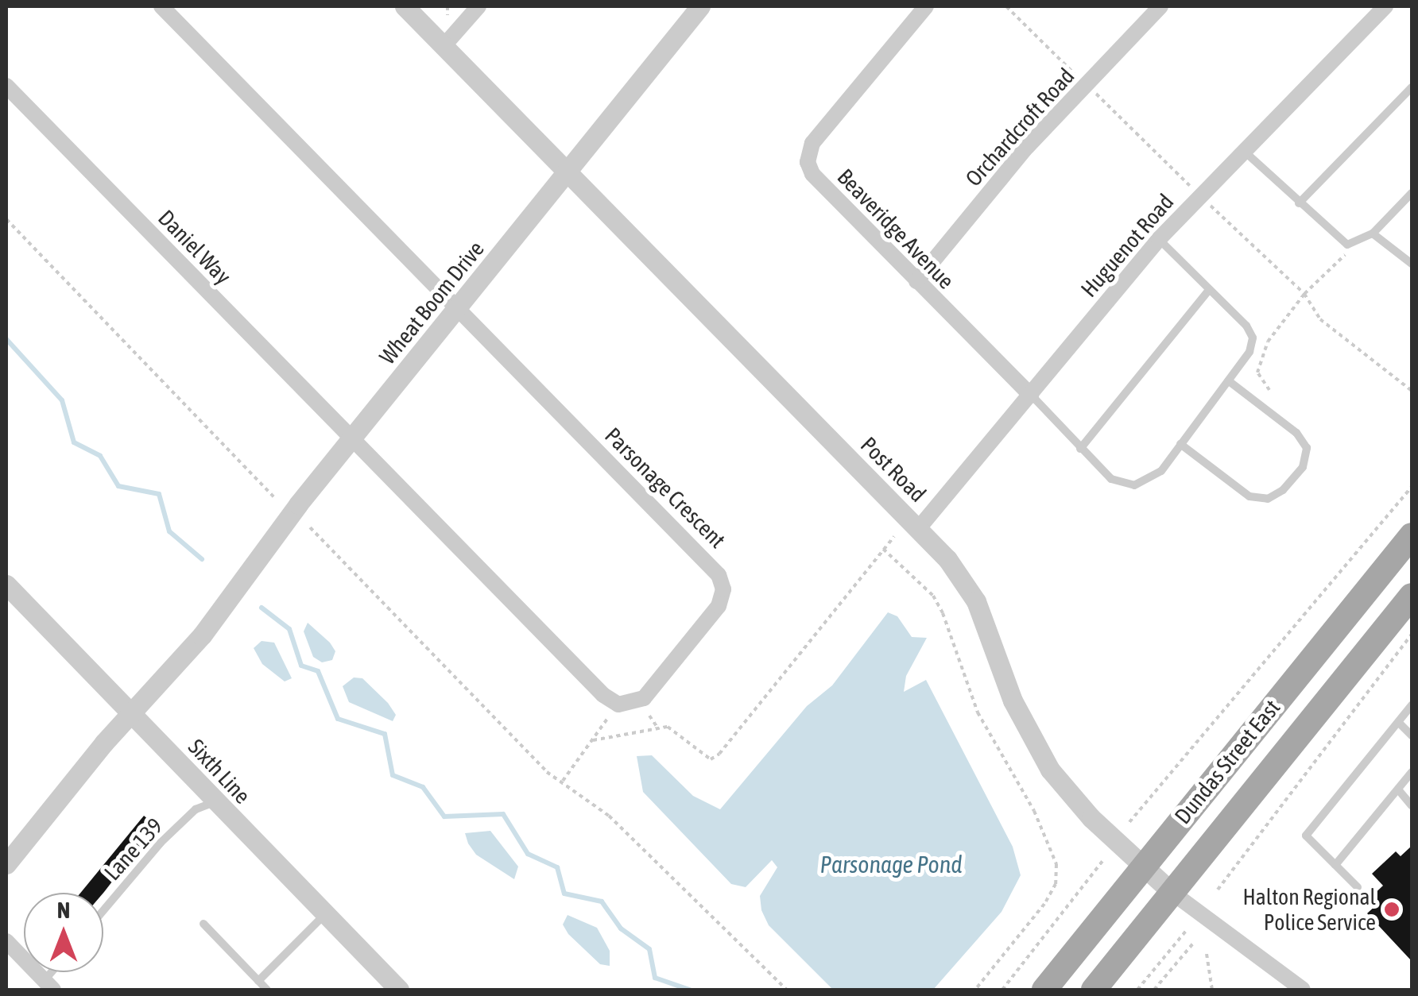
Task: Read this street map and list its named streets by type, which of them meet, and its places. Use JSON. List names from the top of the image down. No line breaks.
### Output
{"streets":{"main road":["Dundas Street East"],"street":["Orchardcroft Road","Beaveridge Avenue","Huguenot Road","Daniel Way","Wheat Boom Drive","Post Road","Parsonage Crescent","Sixth Line"],"lane":["Lane 139"]},"crossings":[["Orchardcroft Road","Beaveridge Avenue"],["Beaveridge Avenue","Huguenot Road"],["Huguenot Road","Post Road"],["Daniel Way","Wheat Boom Drive"],["Daniel Way","Parsonage Crescent"],["Wheat Boom Drive","Post Road"],["Wheat Boom Drive","Parsonage Crescent"],["Wheat Boom Drive","Sixth Line"],["Post Road","Dundas Street East"],["Sixth Line","Lane 139"]],"water":["Parsonage Pond"],"places":["Halton Regional Police Service"],"north":"top"}
